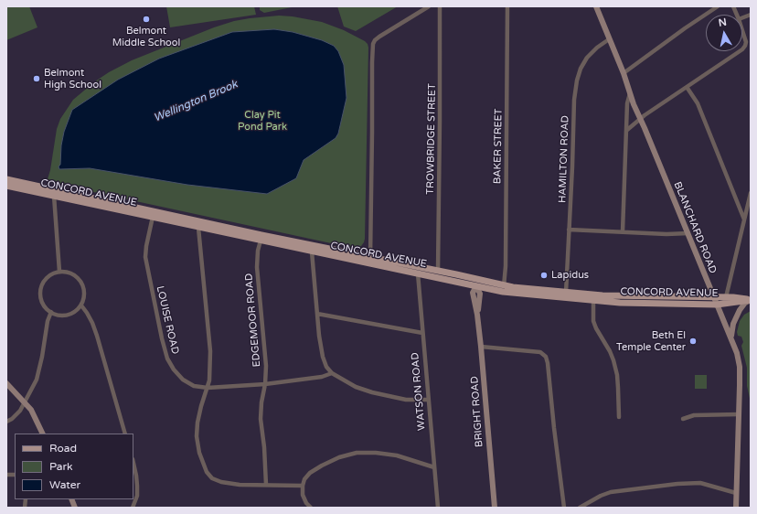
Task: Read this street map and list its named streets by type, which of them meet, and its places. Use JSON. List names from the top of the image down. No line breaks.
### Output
{"streets":{"main road":["CONCORD AVENUE"],"street":["TROWBRIDGE STREET","BAKER STREET","HAMILTON ROAD","BLANCHARD ROAD","LOUISE ROAD","EDGEMOOR ROAD","WATSON ROAD","BRIGHT ROAD"]},"crossings":[["TROWBRIDGE STREET","CONCORD AVENUE"],["BAKER STREET","CONCORD AVENUE"],["HAMILTON ROAD","CONCORD AVENUE"],["HAMILTON ROAD","BLANCHARD ROAD"],["CONCORD AVENUE","BLANCHARD ROAD"],["CONCORD AVENUE","LOUISE ROAD"],["CONCORD AVENUE","EDGEMOOR ROAD"],["CONCORD AVENUE","WATSON ROAD"],["CONCORD AVENUE","BRIGHT ROAD"],["LOUISE ROAD","EDGEMOOR ROAD"]],"water":["Wellington Brook"],"parks":["Clay Pit Pond Park"],"places":["Belmont Middle School","Belmont High School","Lapidus","Beth El Temple Center"],"legend":["Road","Park","Water"],"north":"top"}
